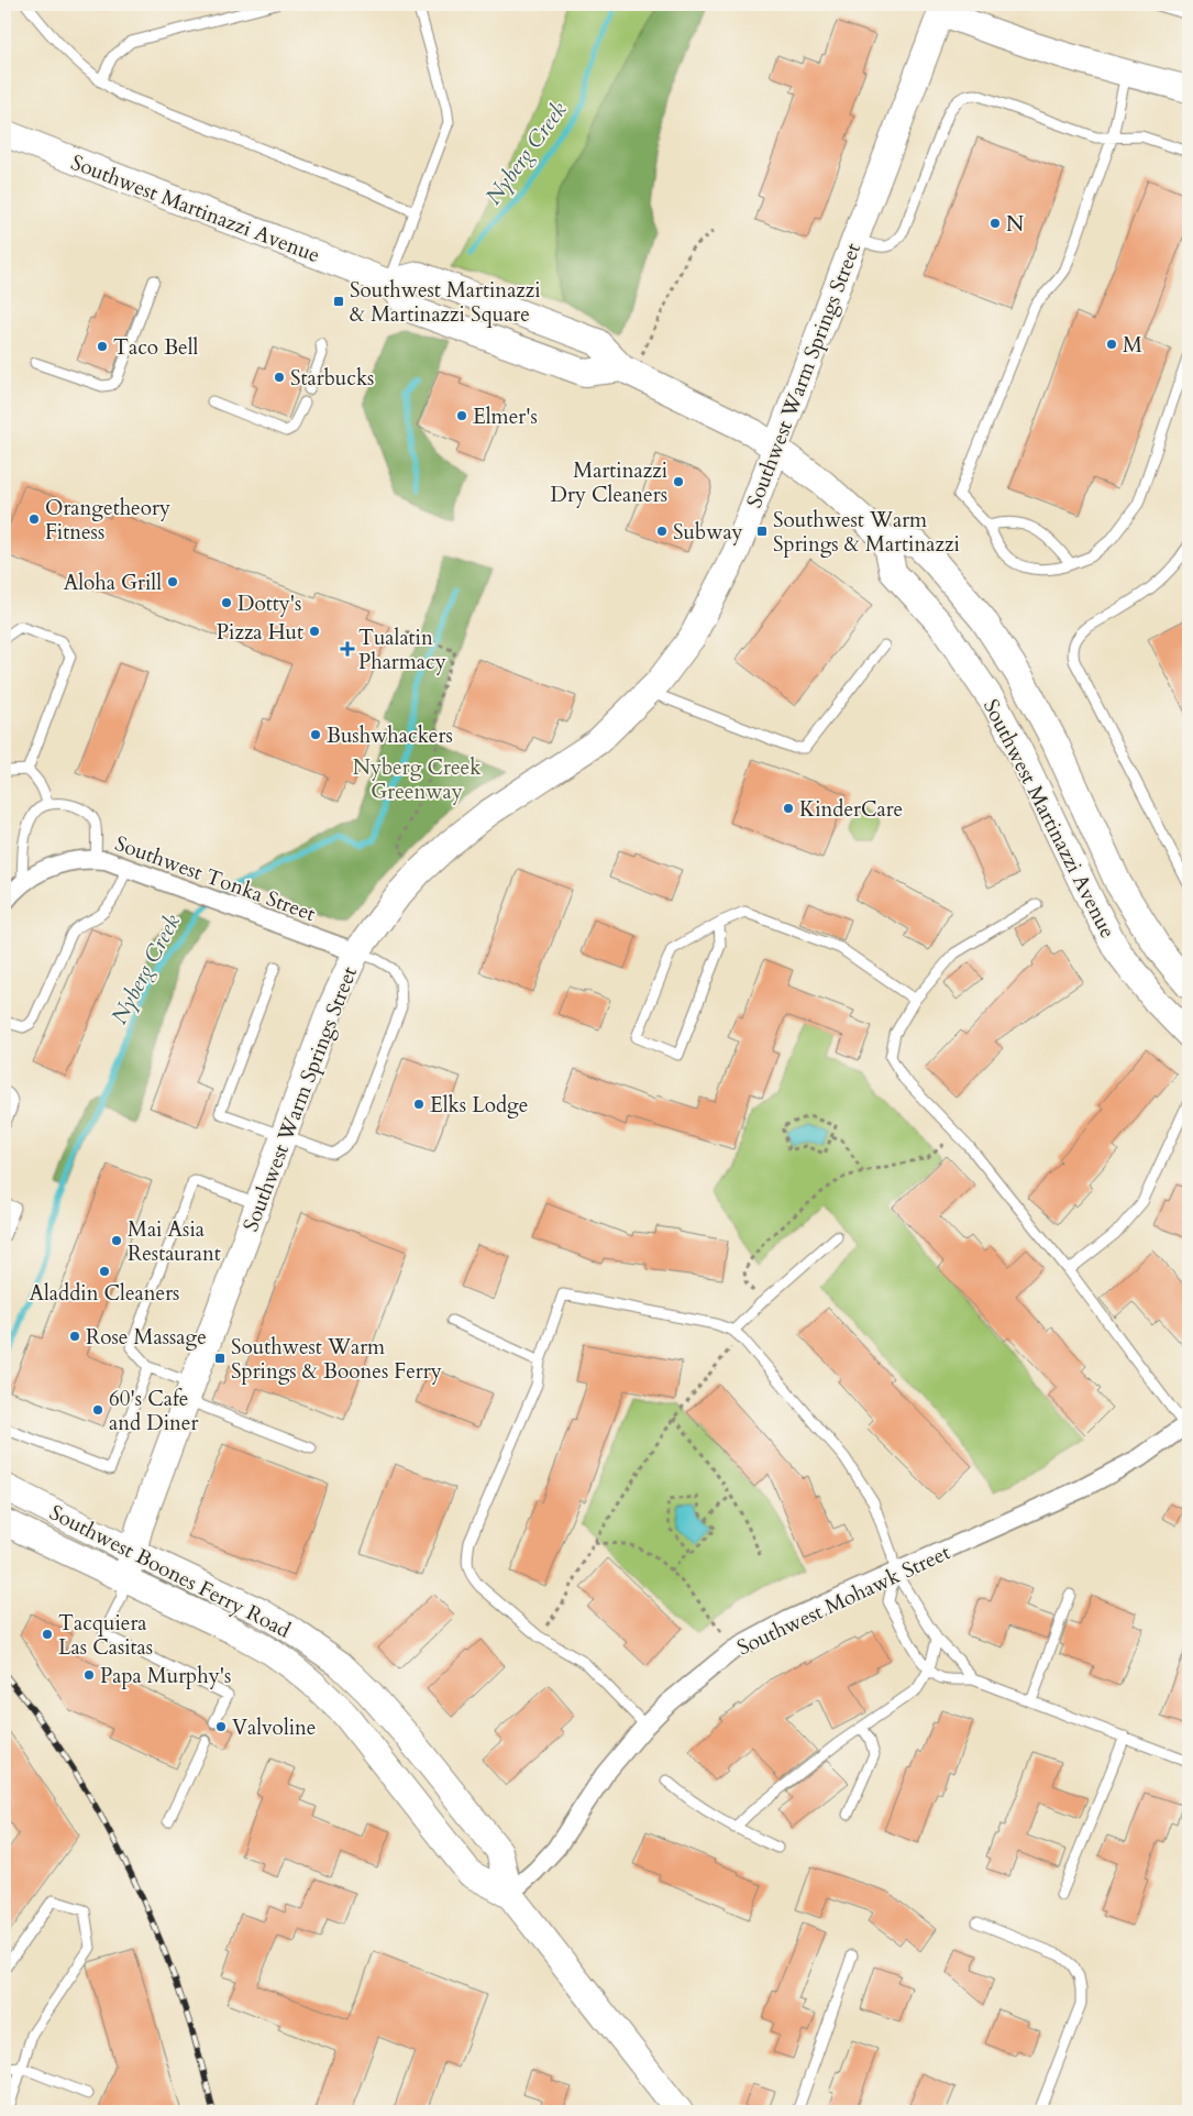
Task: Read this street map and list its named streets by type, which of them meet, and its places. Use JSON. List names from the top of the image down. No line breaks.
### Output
{"streets":{"street":["Southwest Martinazzi Avenue","Southwest Warm Springs Street","Southwest Tonka Street","Southwest Boones Ferry Road","Southwest Mohawk Street"]},"crossings":[["Southwest Warm Springs Street","Southwest Tonka Street"],["Southwest Warm Springs Street","Southwest Boones Ferry Road"],["Southwest Boones Ferry Road","Southwest Mohawk Street"]],"water":["Nyberg Creek"],"parks":["Nyberg Creek Greenway"],"places":{"other":["N","M","Taco Bell","Starbucks","Elmer's","Martinazzi Dry Cleaners","Orangetheory Fitness","Subway","Aloha Grill","Dotty's","Pizza Hut","Bushwhackers","KinderCare","Elks Lodge","Mai Asia Restaurant","Aladdin Cleaners","Rose Massage","60's Cafe and Diner","Tacquiera Las Casitas","Papa Murphy's","Valvoline"],"transit":["Southwest Martinazzi & Martinazzi Square","Southwest Warm Springs & Martinazzi","Southwest Warm Springs & Boones Ferry"],"health":["Tualatin Pharmacy"]}}
